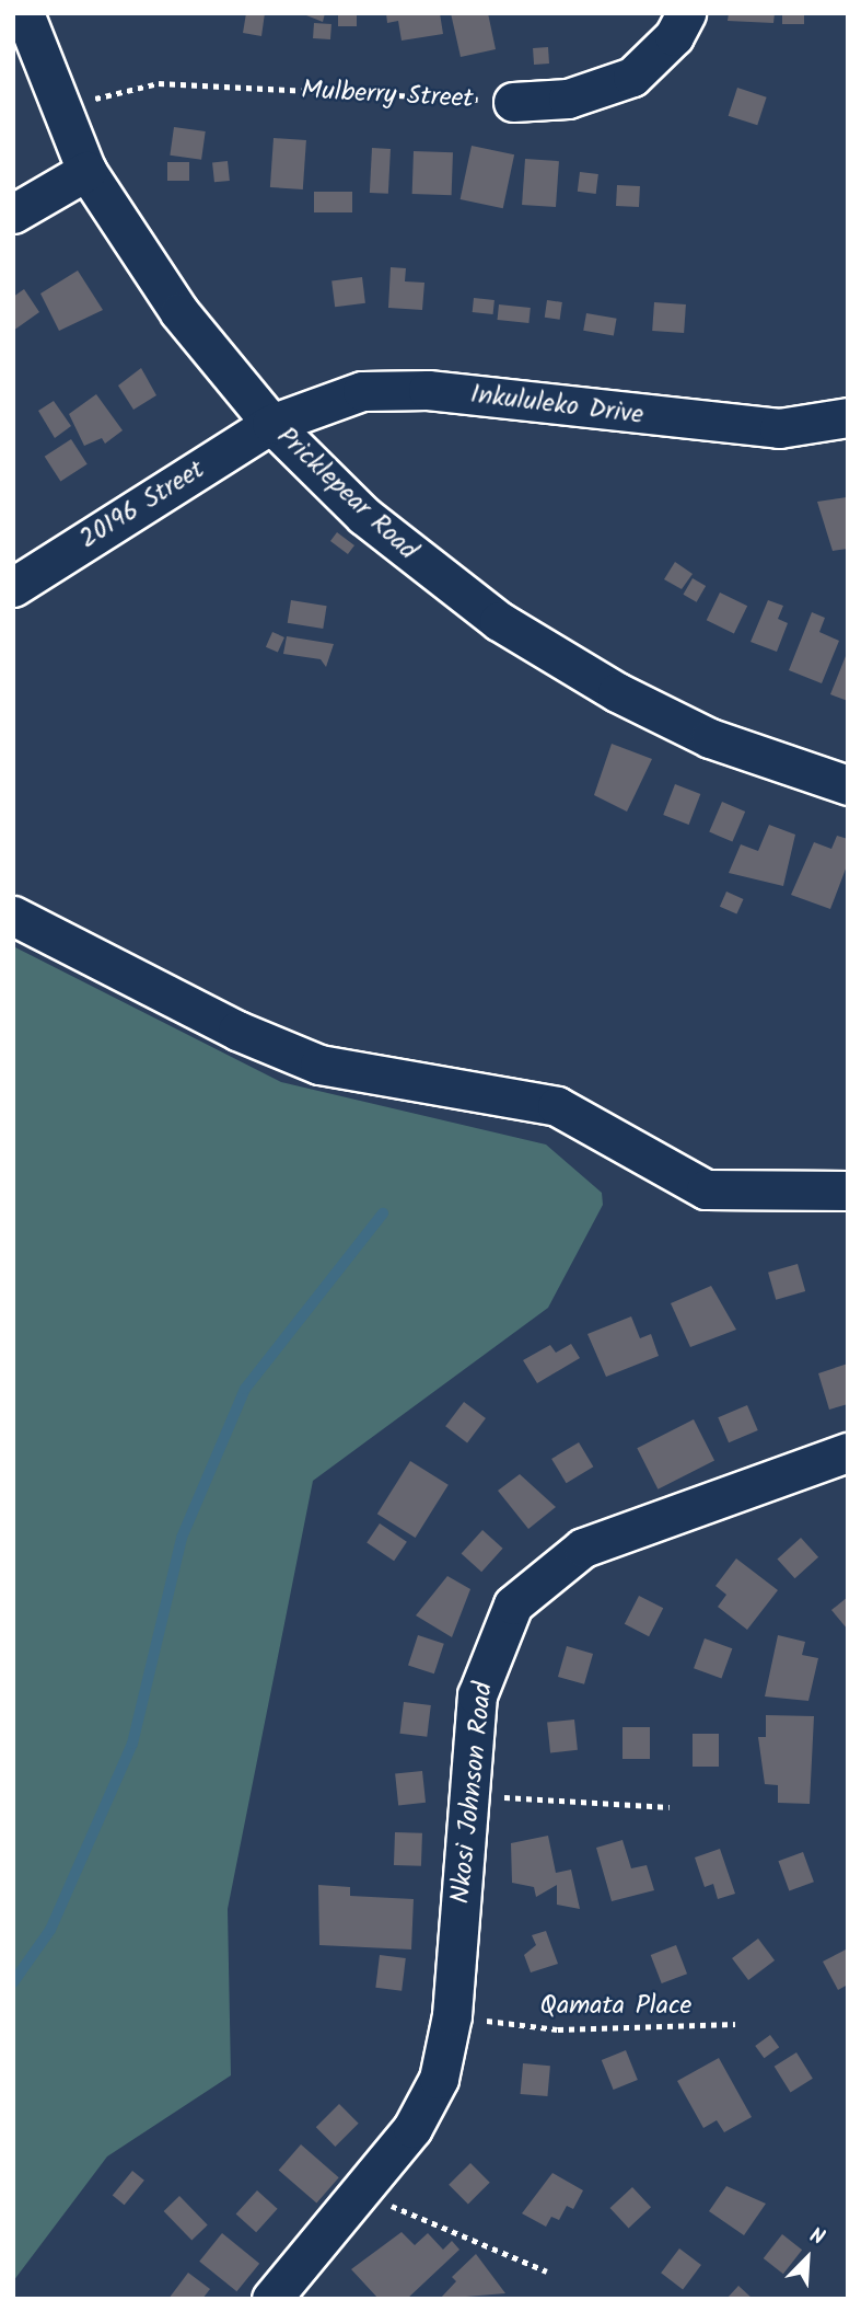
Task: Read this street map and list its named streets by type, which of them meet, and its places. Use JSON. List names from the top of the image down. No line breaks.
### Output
{"streets":{"street":["Mulberry Street","Inkululeko Drive","Pricklepear Road","20196 Street","Nkosi Johnson Road"],"path":["Qamata Place"]},"crossings":[["Mulberry Street","Pricklepear Road"],["Inkululeko Drive","Pricklepear Road"],["Inkululeko Drive","20196 Street"],["Pricklepear Road","20196 Street"],["Nkosi Johnson Road","Qamata Place"]],"north":"top right"}
